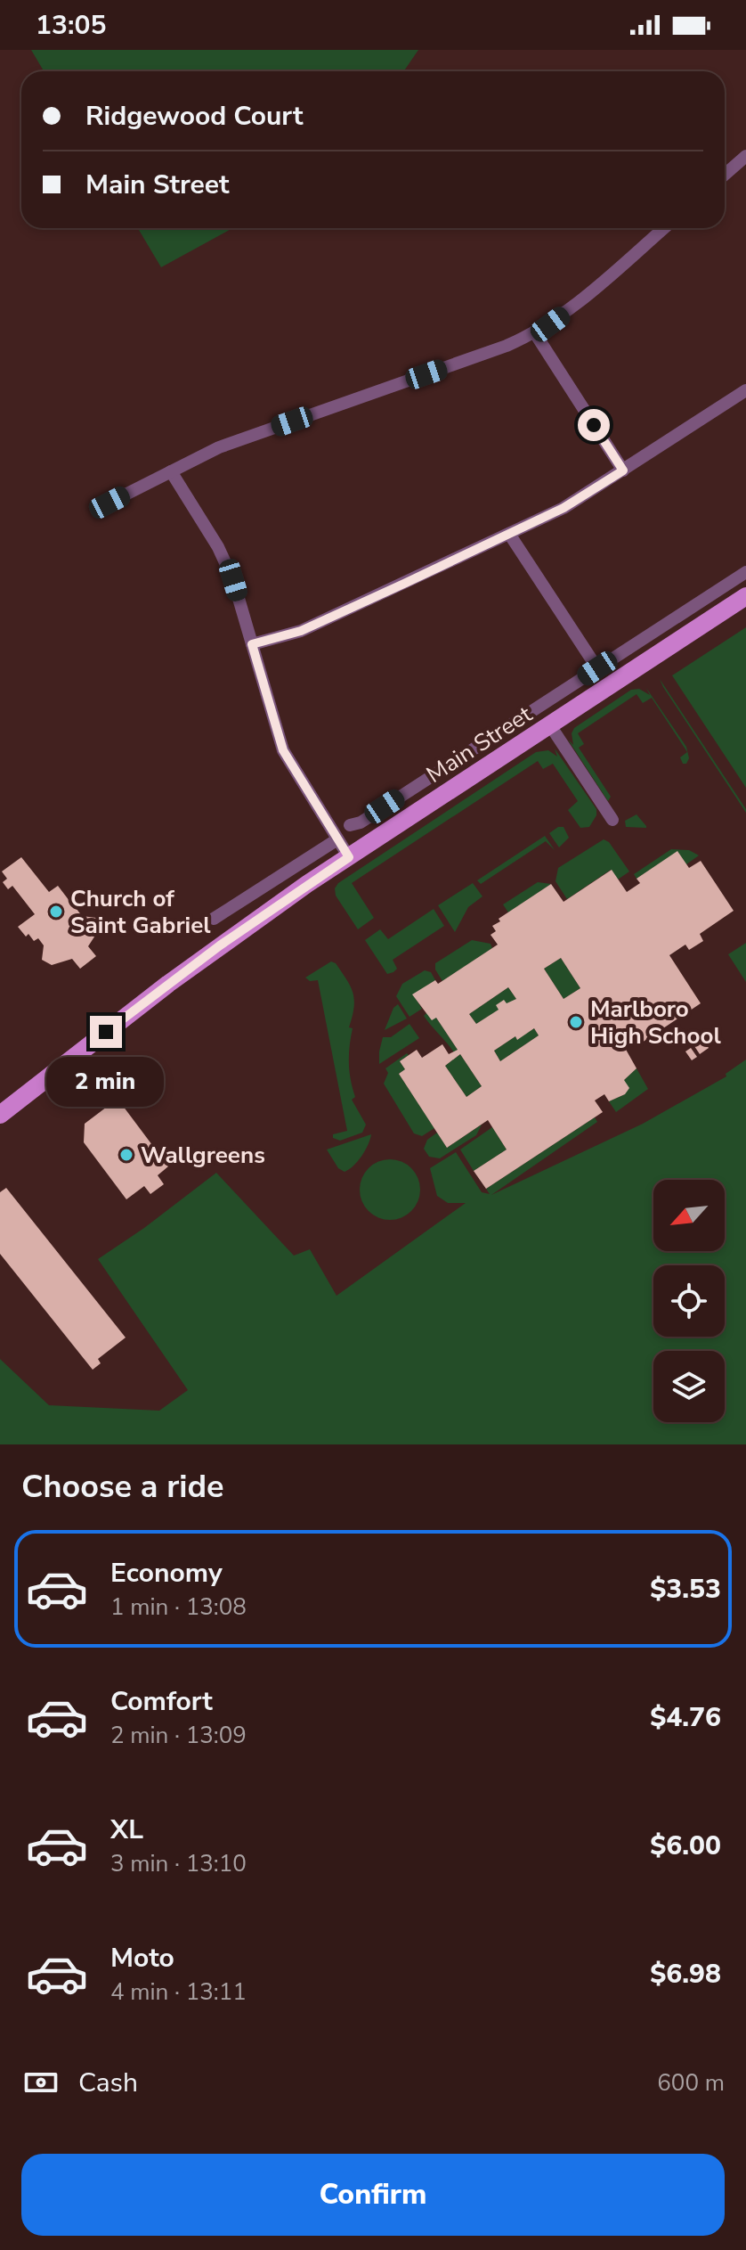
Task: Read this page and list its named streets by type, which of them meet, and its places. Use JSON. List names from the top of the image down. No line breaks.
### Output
{"streets":{"main road":["Main Street"]},"places":["Church of Saint Gabriel","Marlboro High School","Wallgreens"],"north":"bottom left","page":{"status":"13:05","banner":["Ridgewood Court","Main Street"],"bubble":"2 min","heading":"Choose a ride","list":[{"name":"Economy","note":"1 min · 13:08","value":"$3.53"},{"name":"Comfort","note":"2 min · 13:09","value":"$4.76"},{"name":"XL","note":"3 min · 13:10","value":"$6.00"},{"name":"Moto","note":"4 min · 13:11","value":"$6.98"}],"pay":["Cash","600 m"],"buttons":"Confirm"}}
